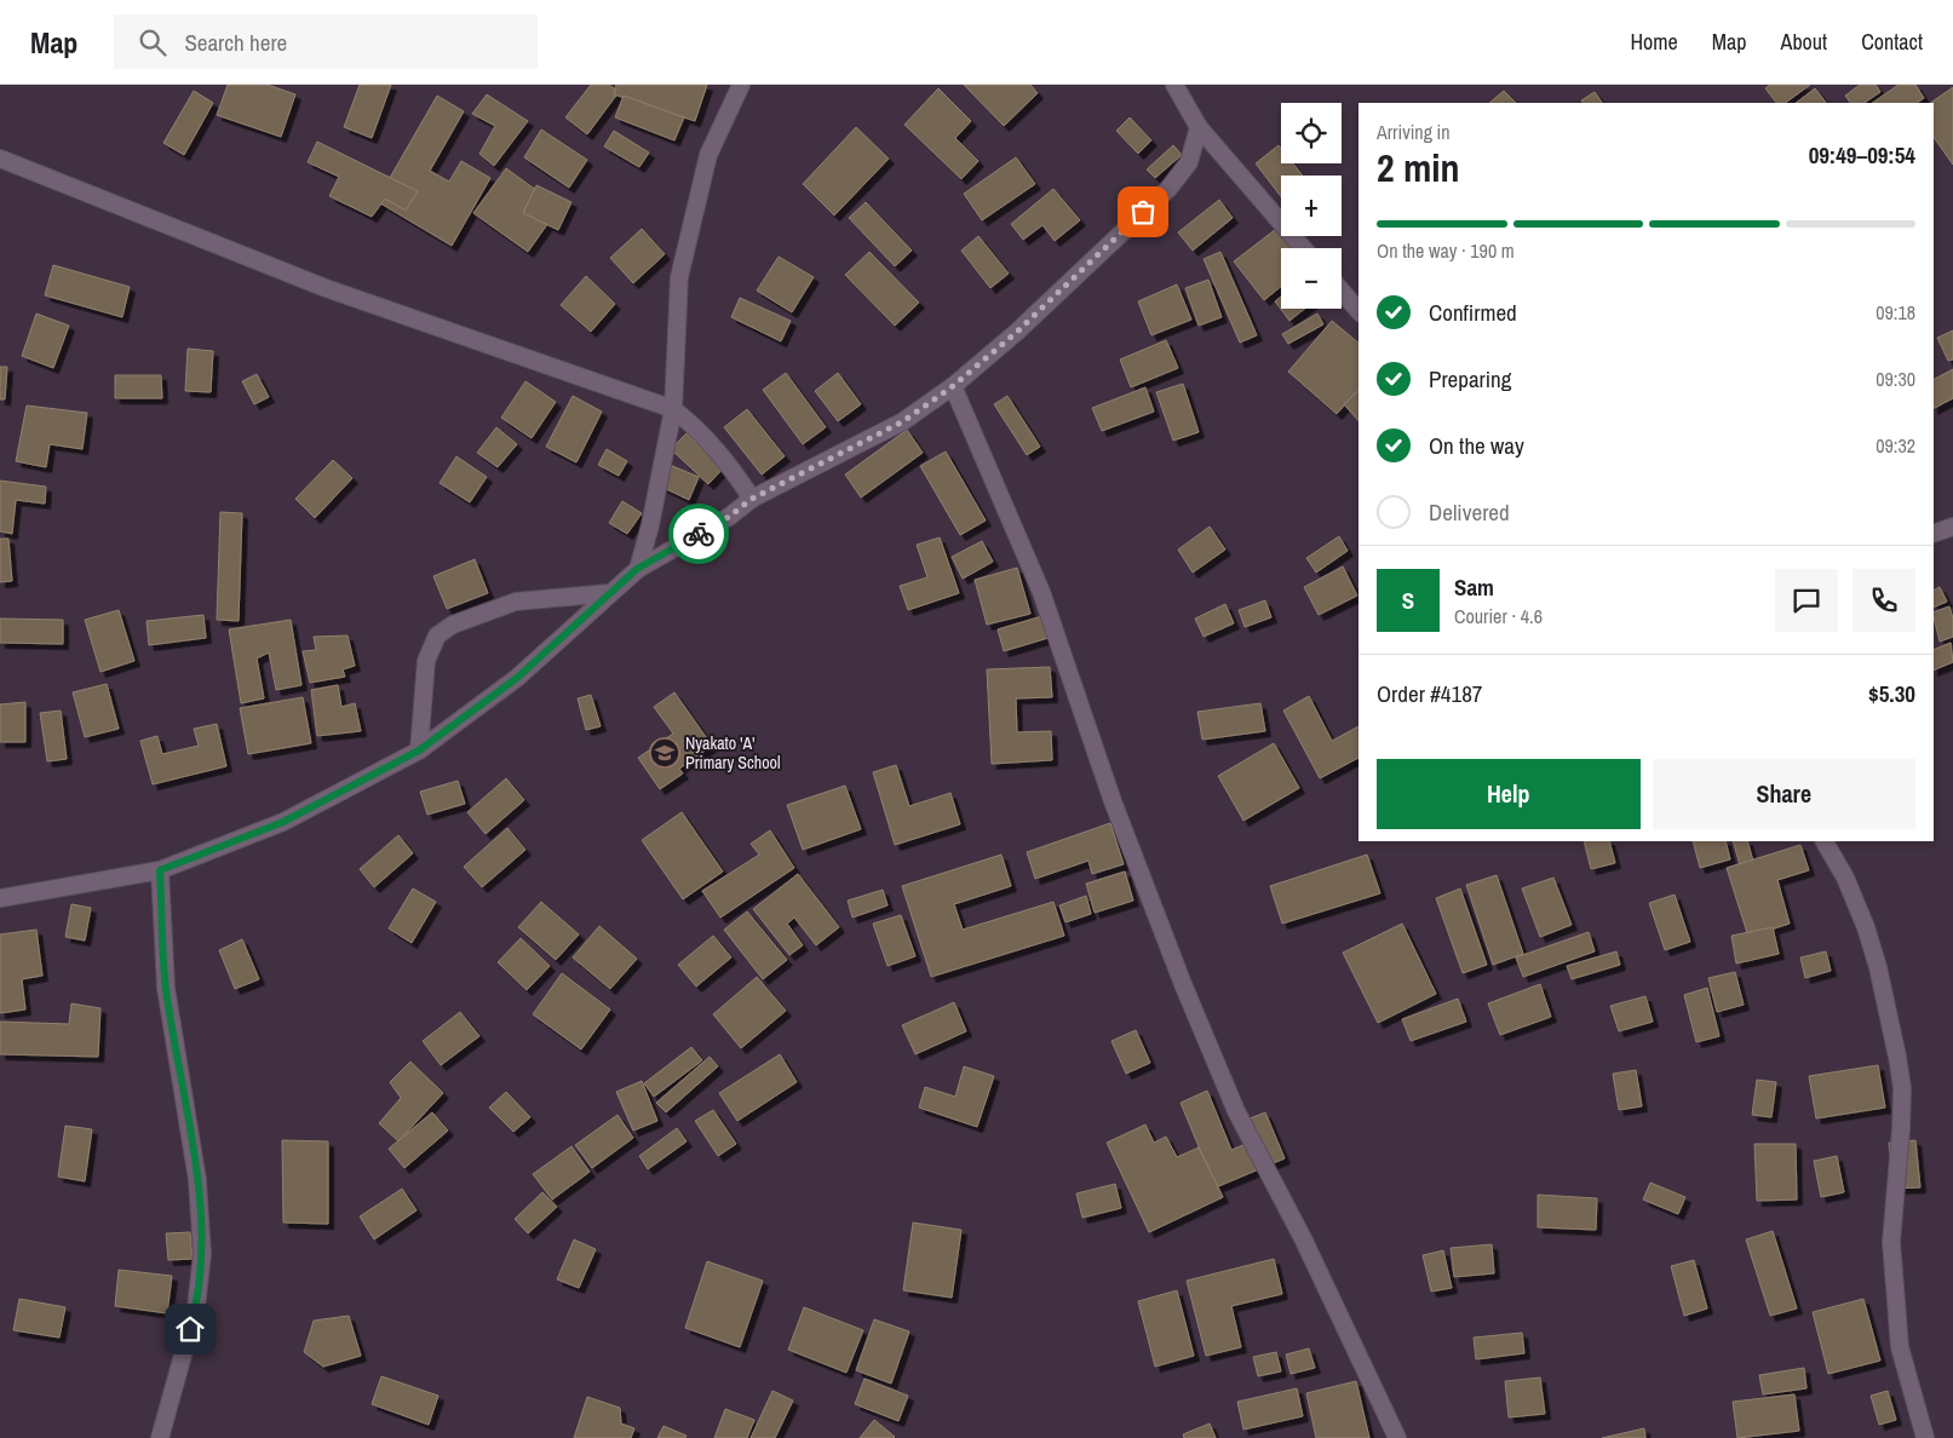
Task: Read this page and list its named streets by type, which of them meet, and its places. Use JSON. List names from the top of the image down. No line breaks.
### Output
{"places":{"school or university":["Nyakato 'A' Primary School"]},"page":{"header":"Map","search":"Search here","nav":["Home","Map","About","Contact"],"map_buttons":["+","−"],"heading":["2 min","Arriving in","09:49–09:54"],"panel":["Sam","Courier · 4.6","Order #4187","$5.30"],"bar":"On the way · 190 m","list":[["Confirmed","09:18"],["Preparing","09:30"],["On the way","09:32"],"Delivered"],"round":"S","buttons":["Help","Share"]}}
